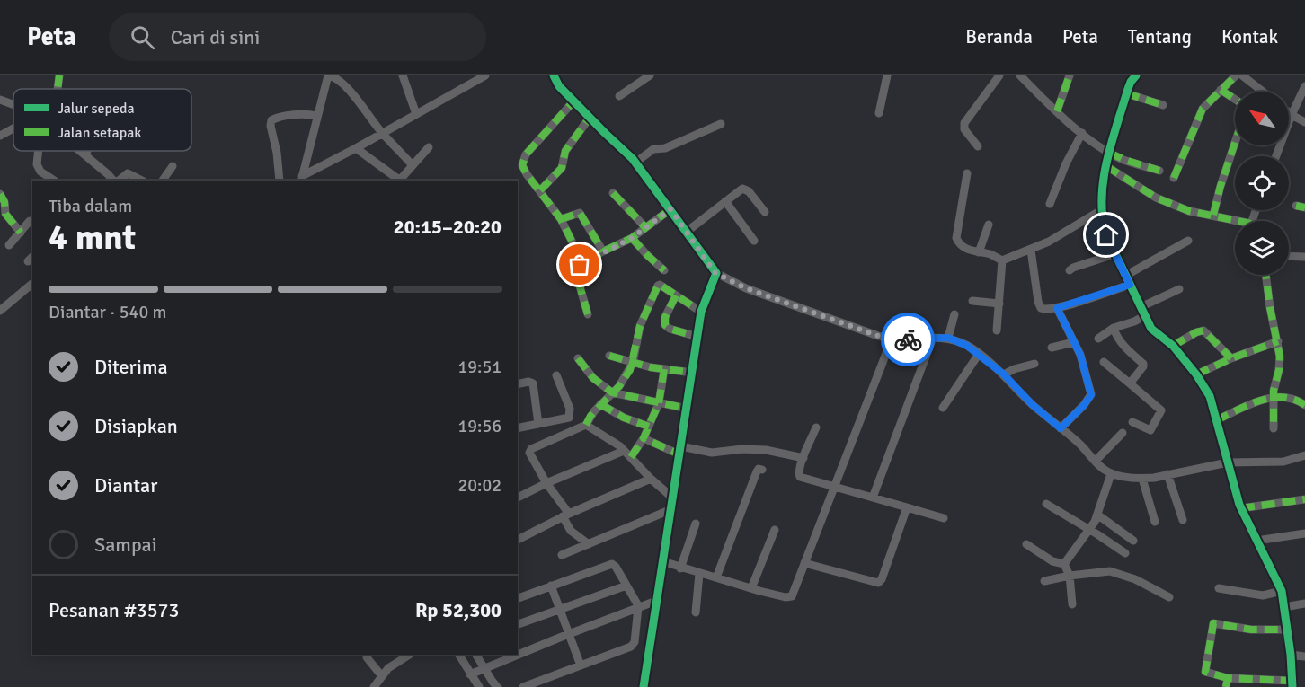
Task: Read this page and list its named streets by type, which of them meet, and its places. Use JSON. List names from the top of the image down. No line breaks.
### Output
{"legend":["Jalur sepeda","Jalan setapak"],"north":"top left","page":{"header":"Peta","search":"Cari di sini","nav":["Beranda","Peta","Tentang","Kontak"],"heading":["4 mnt","Tiba dalam","20:15–20:20"],"panel":["Pesanan #3573","Rp 52,300"],"bar":"Diantar · 540 m","list":[["Diterima","19:51"],["Disiapkan","19:56"],["Diantar","20:02"],"Sampai"]}}
